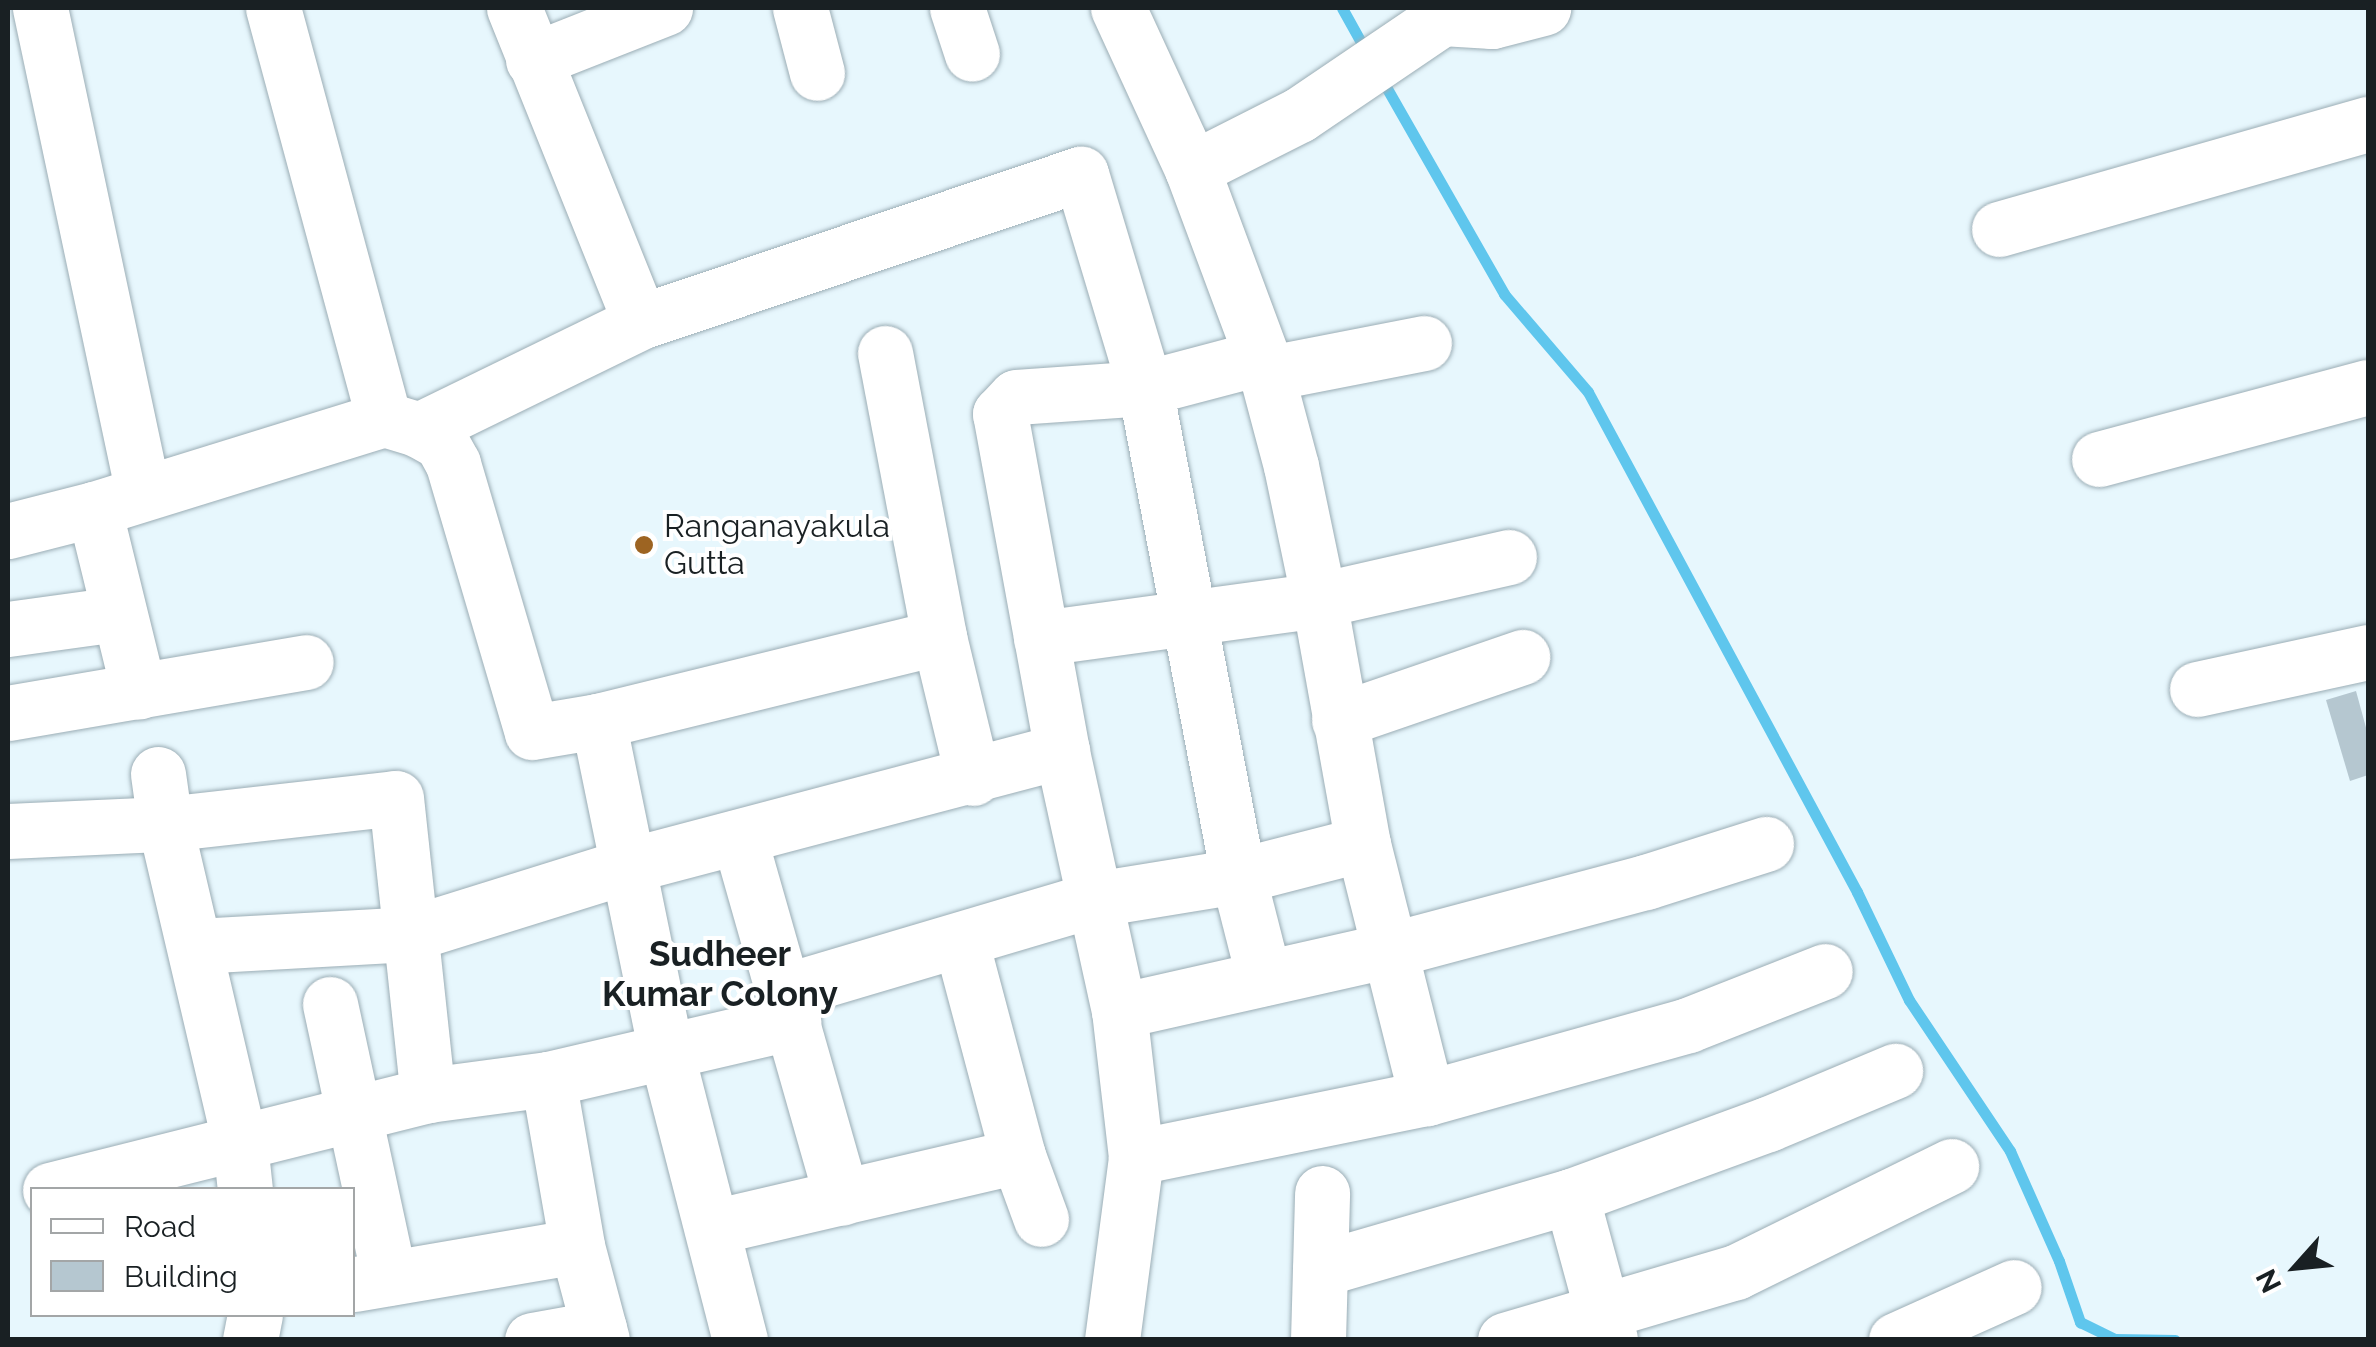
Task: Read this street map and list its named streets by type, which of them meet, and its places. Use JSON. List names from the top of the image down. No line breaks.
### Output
{"districts":["Sudheer Kumar Colony"],"places":["Ranganayakula Gutta"],"legend":["Road","Building"],"north":"bottom left"}
